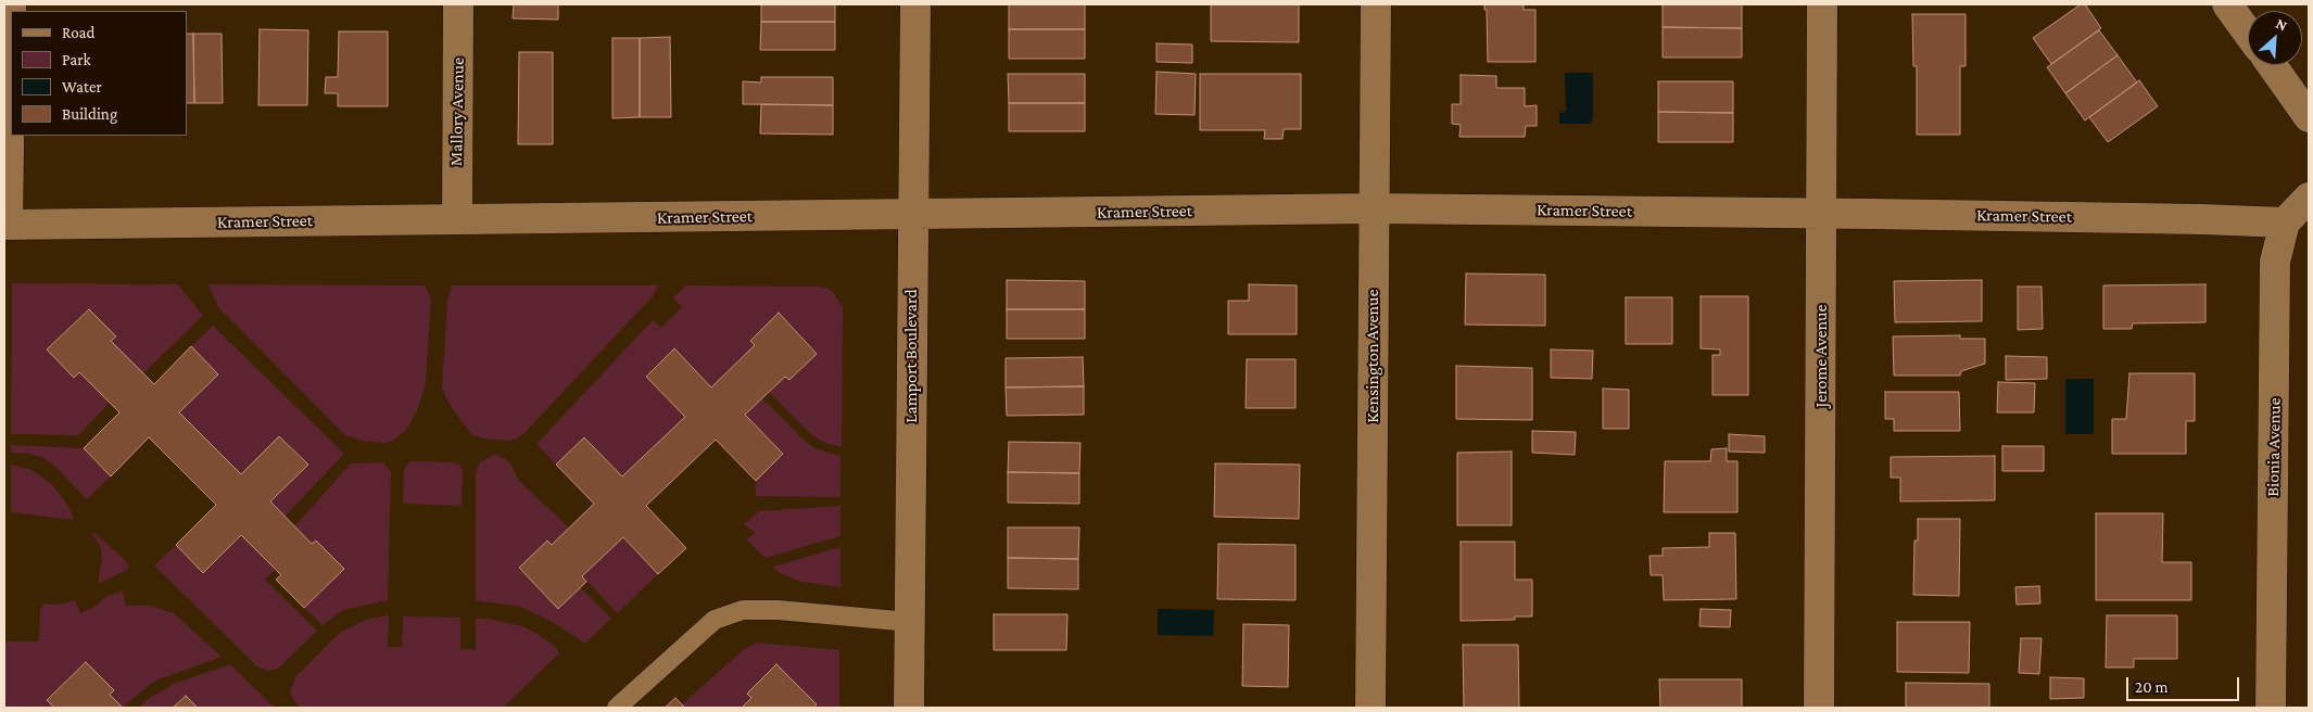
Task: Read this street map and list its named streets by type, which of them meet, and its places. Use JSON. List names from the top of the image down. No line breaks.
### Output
{"streets":{"street":["Mallory Avenue","Kramer Street","Lamport Boulevard","Kensington Avenue","Jerome Avenue","Bionia Avenue"]},"crossings":[["Mallory Avenue","Kramer Street"],["Kramer Street","Lamport Boulevard"],["Kramer Street","Kensington Avenue"],["Kramer Street","Jerome Avenue"],["Kramer Street","Bionia Avenue"]],"legend":["Road","Park","Water","Building"],"scale_bar":"20 m","north":"top right"}
